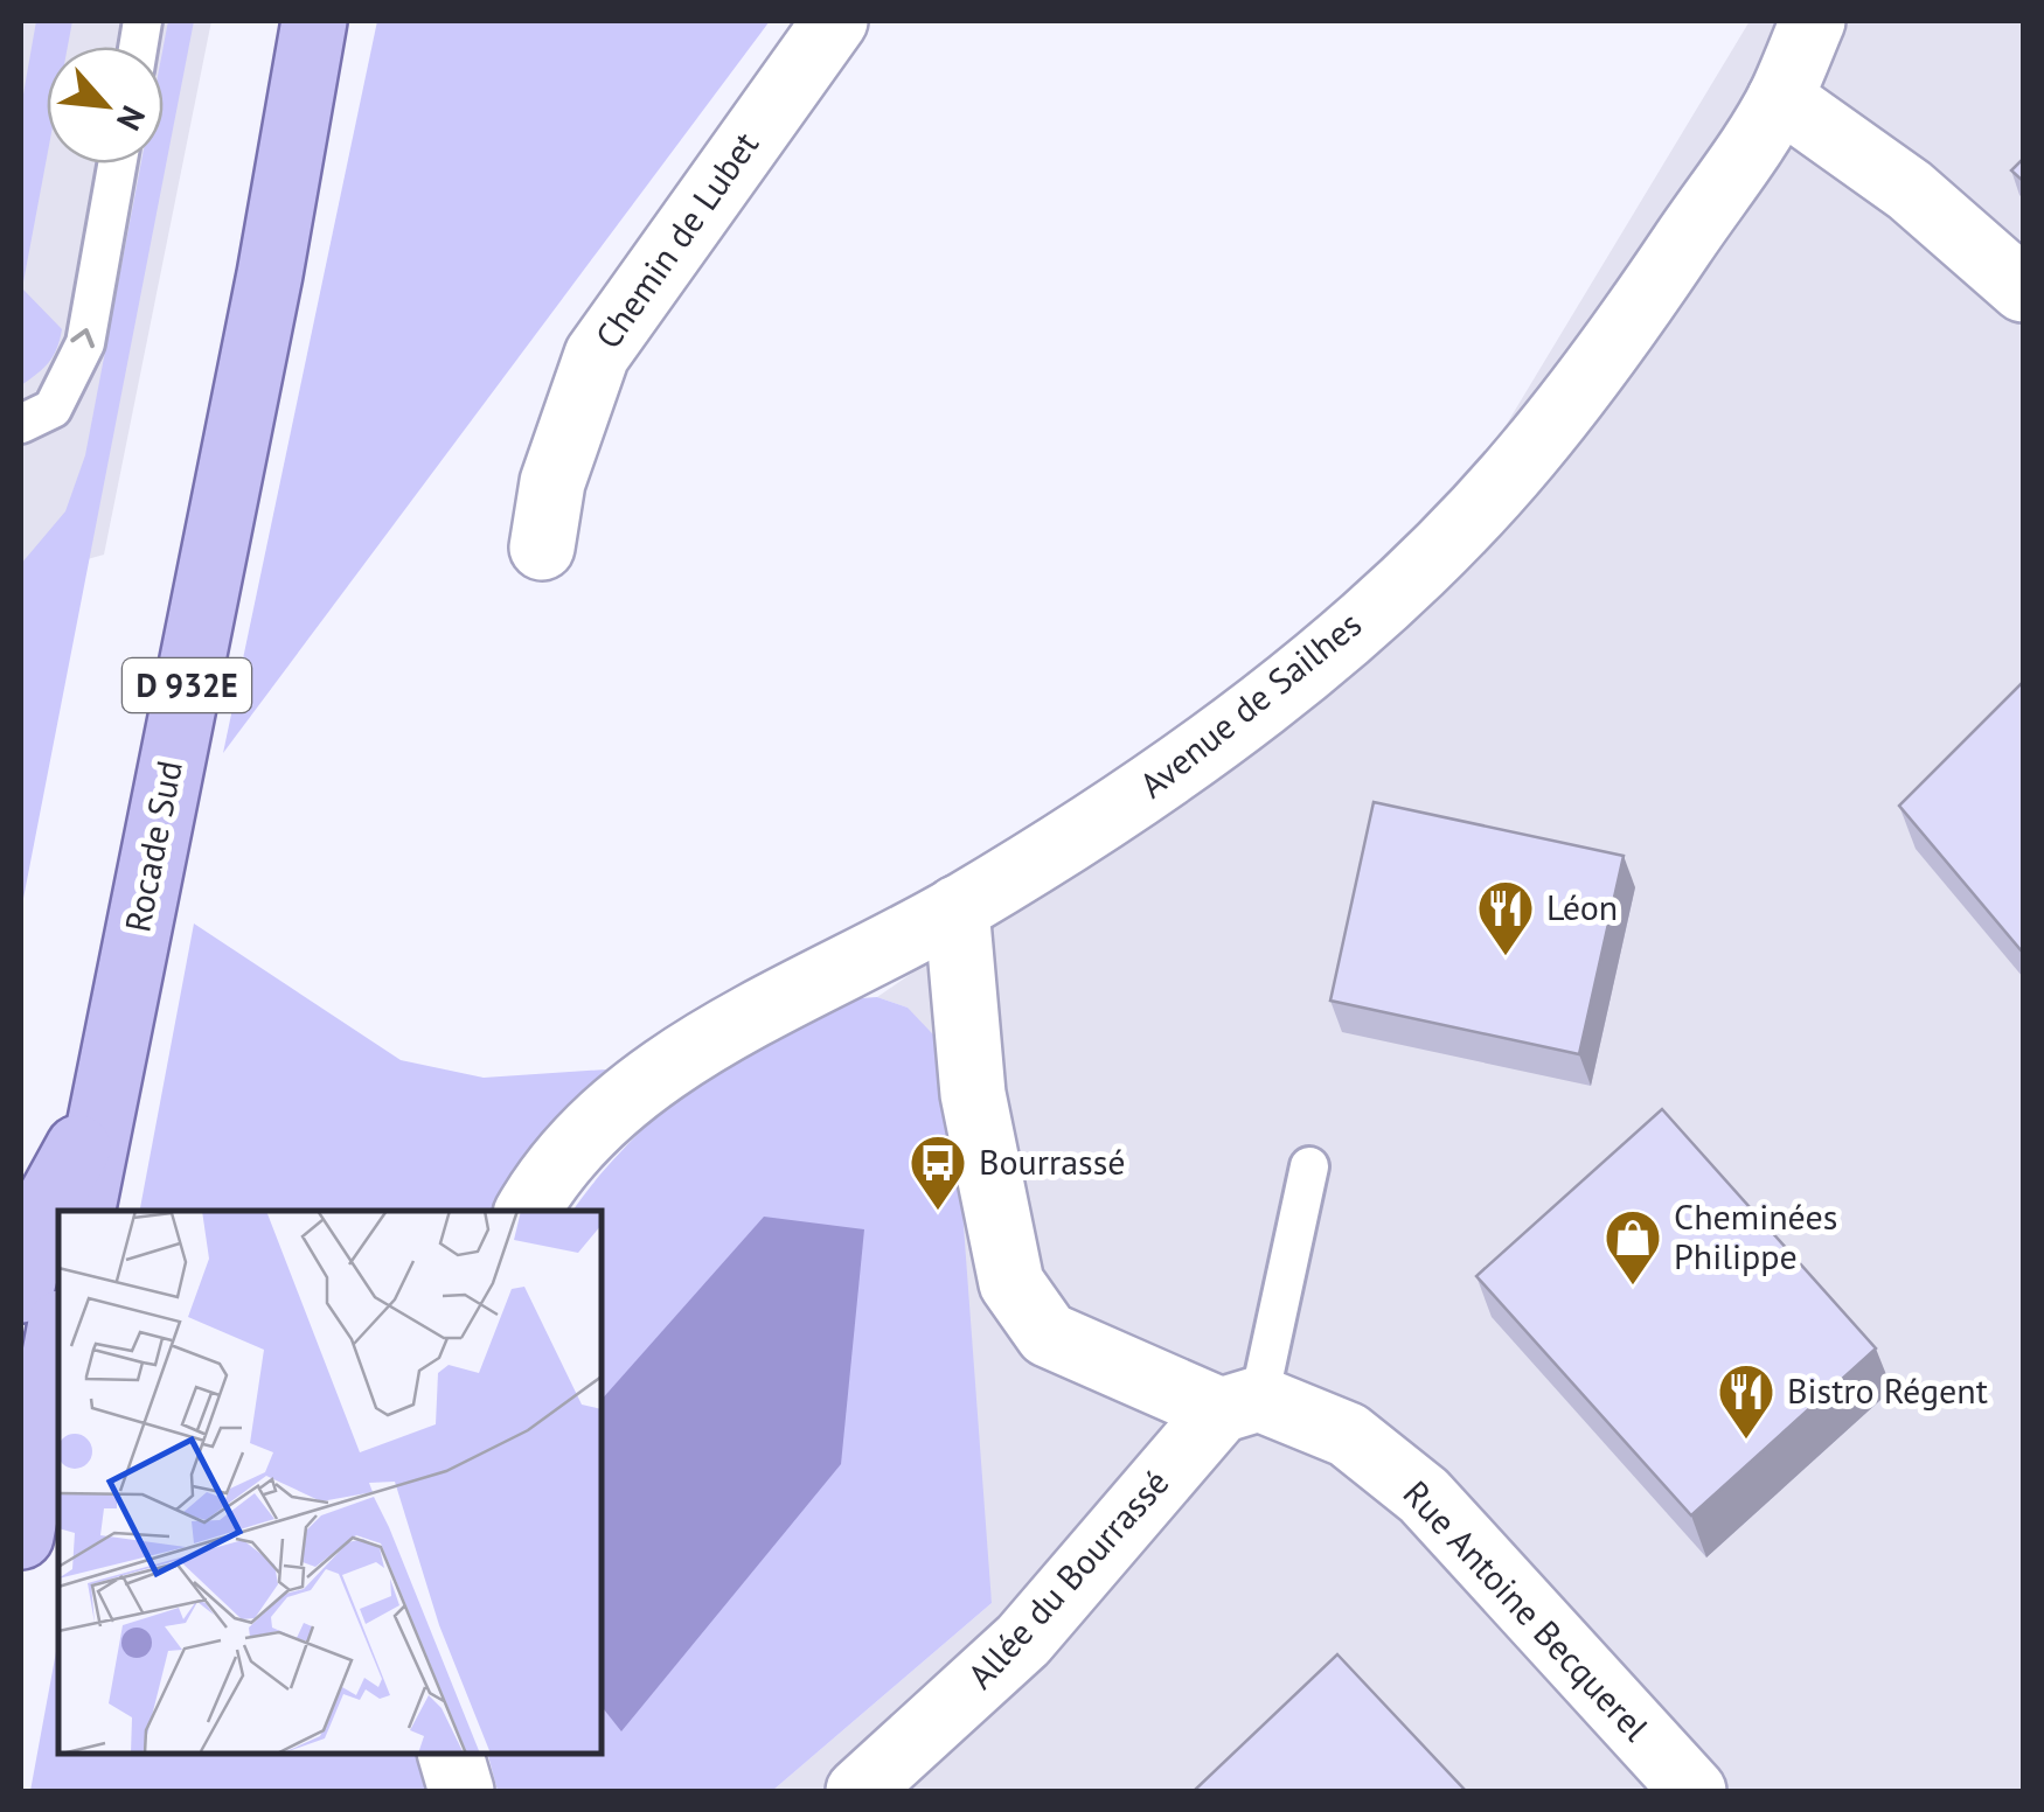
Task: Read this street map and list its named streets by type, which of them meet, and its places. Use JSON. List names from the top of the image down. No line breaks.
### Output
{"streets":{"main road":["D 932E","Rocade Sud"],"street":["Chemin de Lubet","Avenue de Sailhes","Allée du Bourrassé","Rue Antoine Becquerel"]},"crossings":[["Avenue de Sailhes","Rue Antoine Becquerel"],["Allée du Bourrassé","Rue Antoine Becquerel"]],"places":{"restaurant":["Léon","Bistro Régent"],"bus stop":["Bourrassé"],"shop":["Cheminées Philippe"]},"north":"bottom right"}
